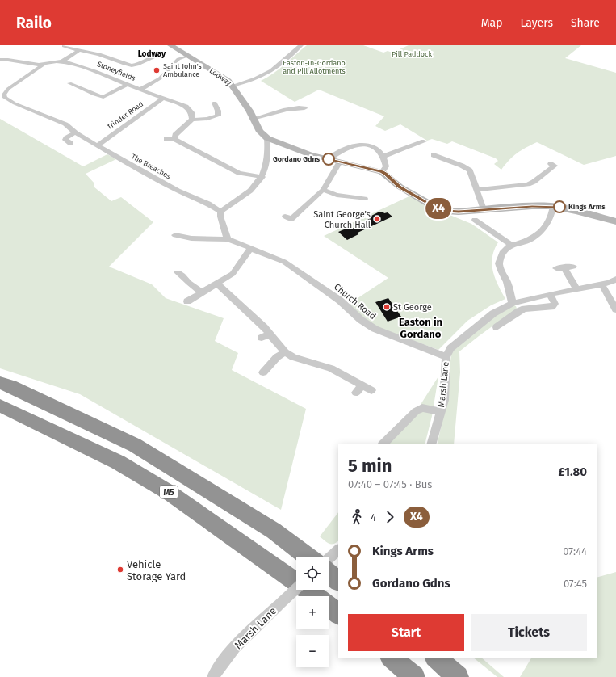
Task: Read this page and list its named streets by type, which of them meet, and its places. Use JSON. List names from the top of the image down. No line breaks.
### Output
{"streets":{"highway":["M5"],"street":["Stoneyfields","Lodway","Trinder Road","The Breaches","Church Road","Marsh Lane"]},"crossings":[["Stoneyfields","Trinder Road"],["Stoneyfields","The Breaches"],["Trinder Road","The Breaches"],["Church Road","Marsh Lane"]],"districts":["Lodway","Easton in Gordano"],"parks":["Pill Paddock","Easton-In-Gordano and Pill Allotments"],"places":["Saint John's Ambulance","Gordano Gdns","Kings Arms","Saint George's Church Hall","St George","Vehicle Storage Yard"],"lines":["bus line X4"],"page":{"header":"Railo","nav":["Map","Layers","Share"],"on_map":"X4","heading":["5 min","07:40 – 07:45 · Bus","£1.80"],"legs":["4","X4"],"list":[{"name":"Kings Arms","value":"07:44"},{"name":"Gordano Gdns","value":"07:45"}],"map_buttons":["+","−"],"buttons":["Start","Tickets"]}}
